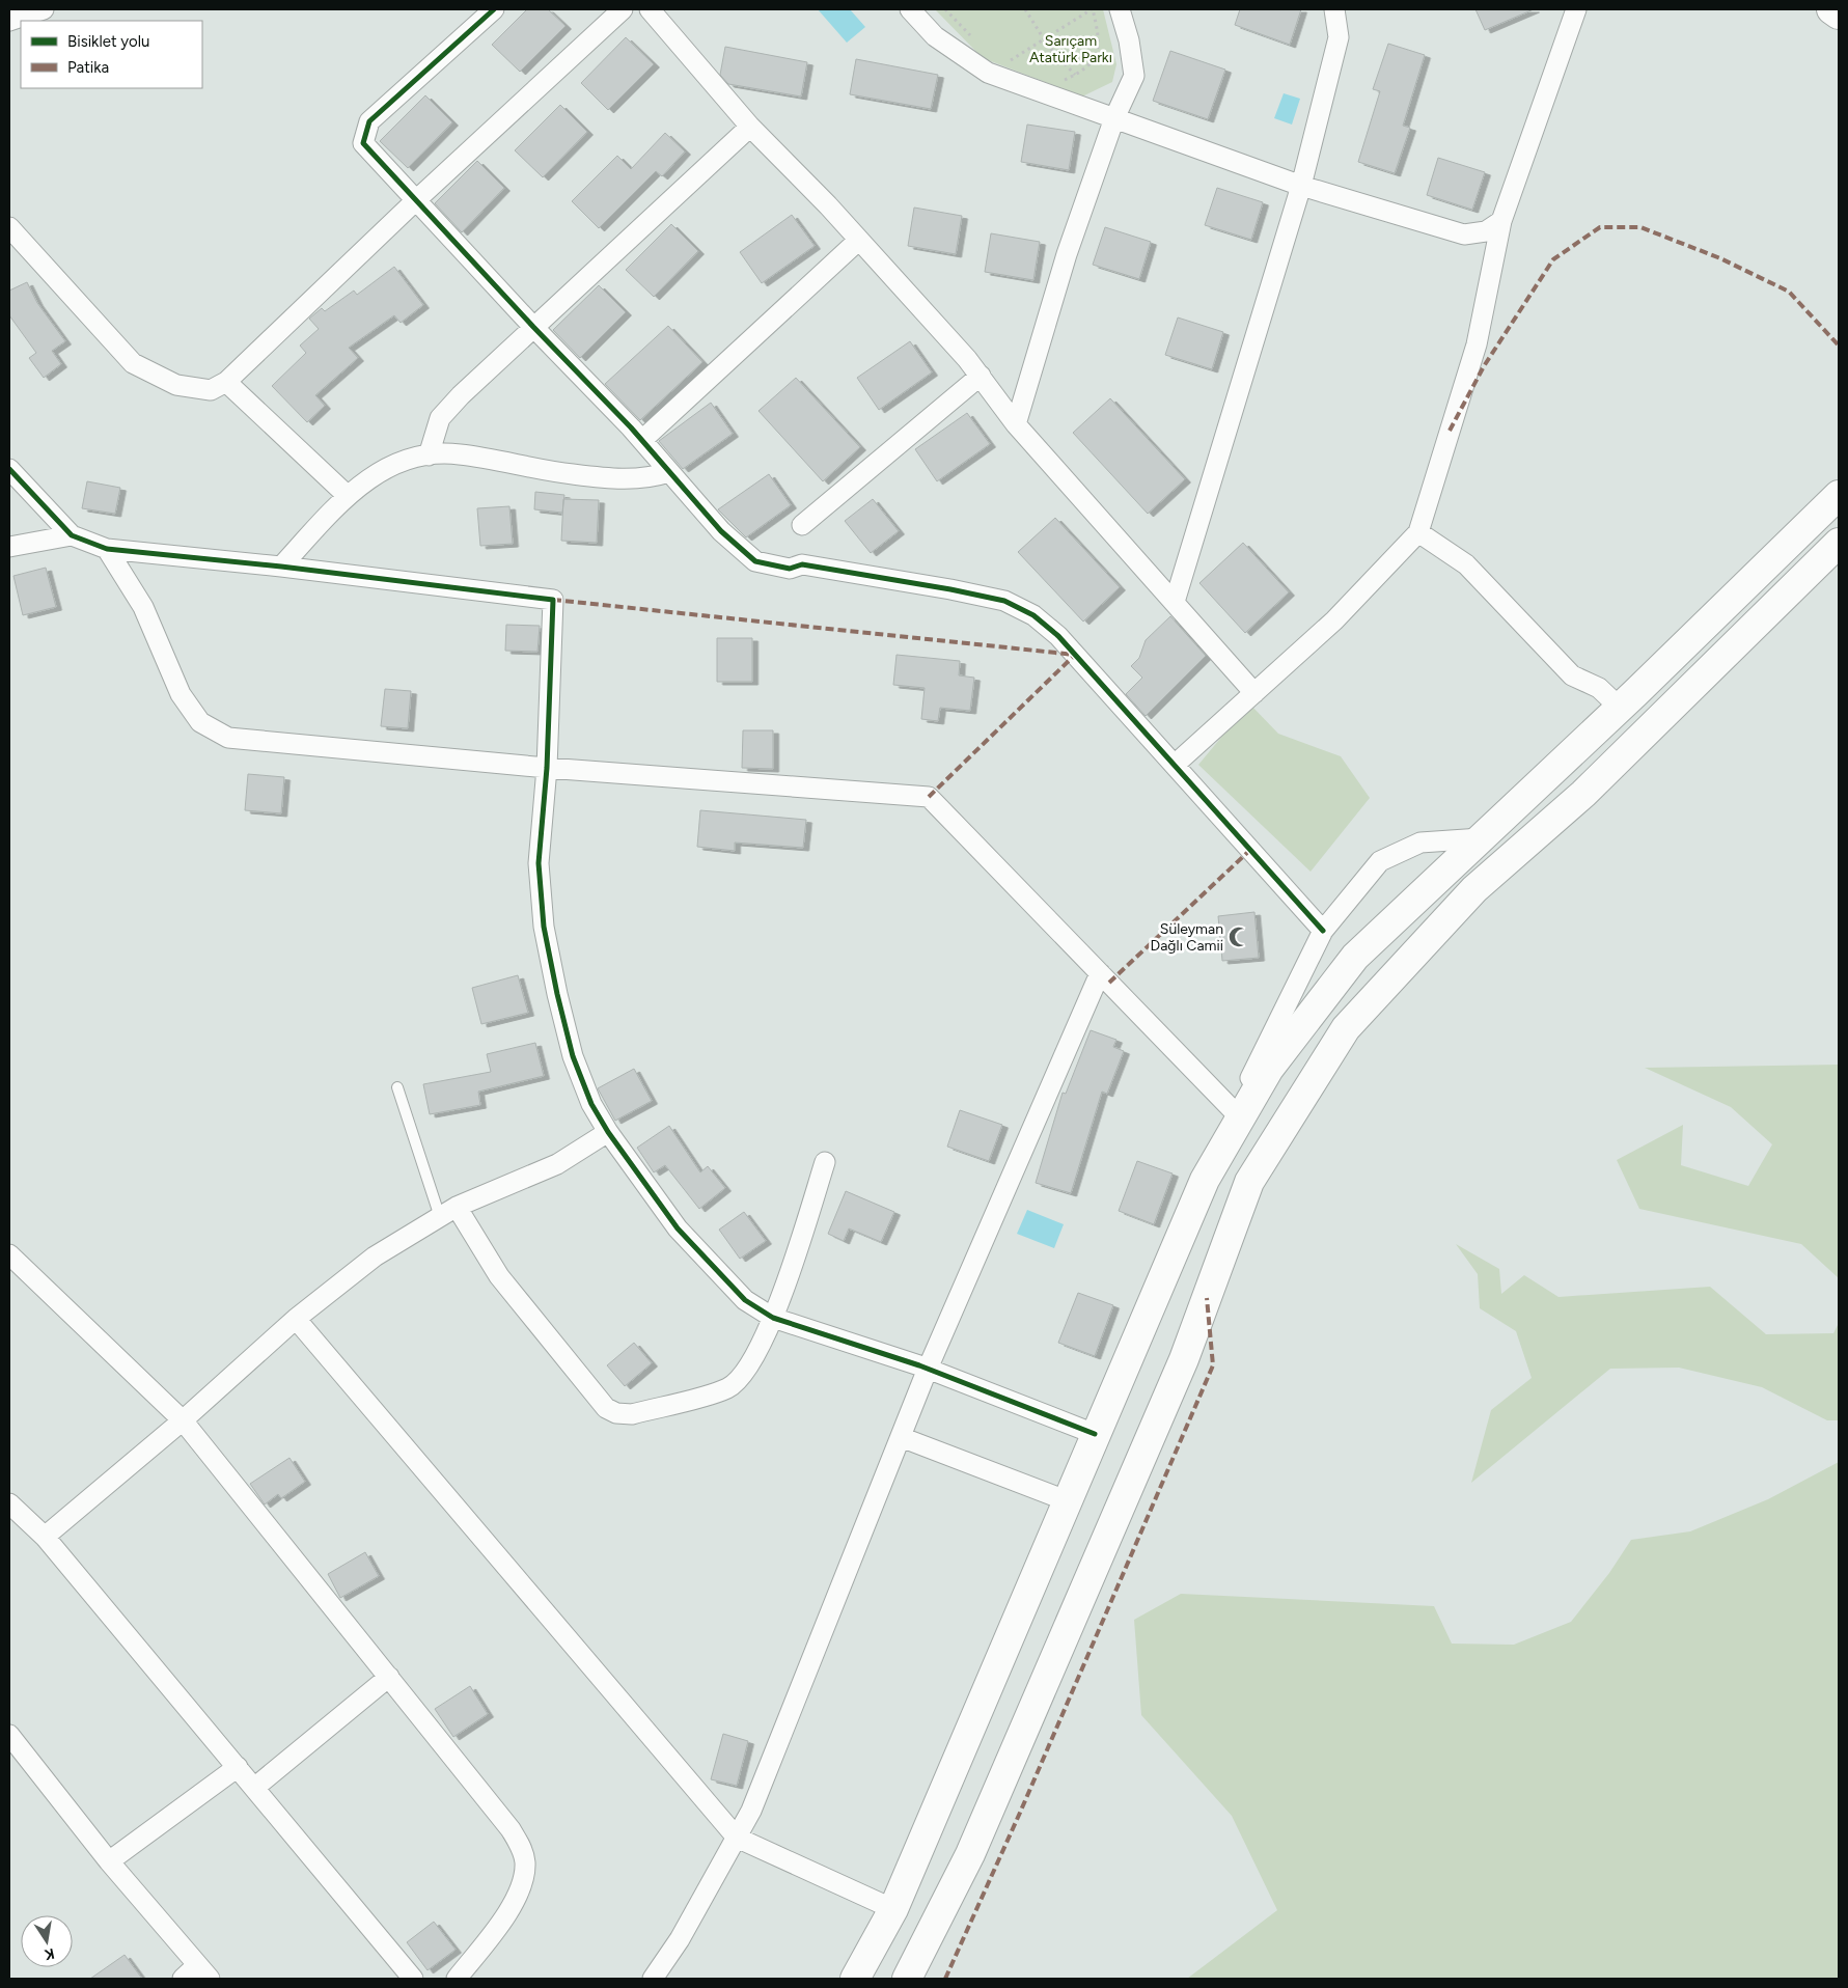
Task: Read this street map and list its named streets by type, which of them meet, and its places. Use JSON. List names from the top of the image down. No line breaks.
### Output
{"parks":["Sarıçam Atatürk Parkı"],"places":{"mosque":["Süleyman Dağlı Camii"]},"legend":["Bisiklet yolu","Patika"],"north":"bottom"}
